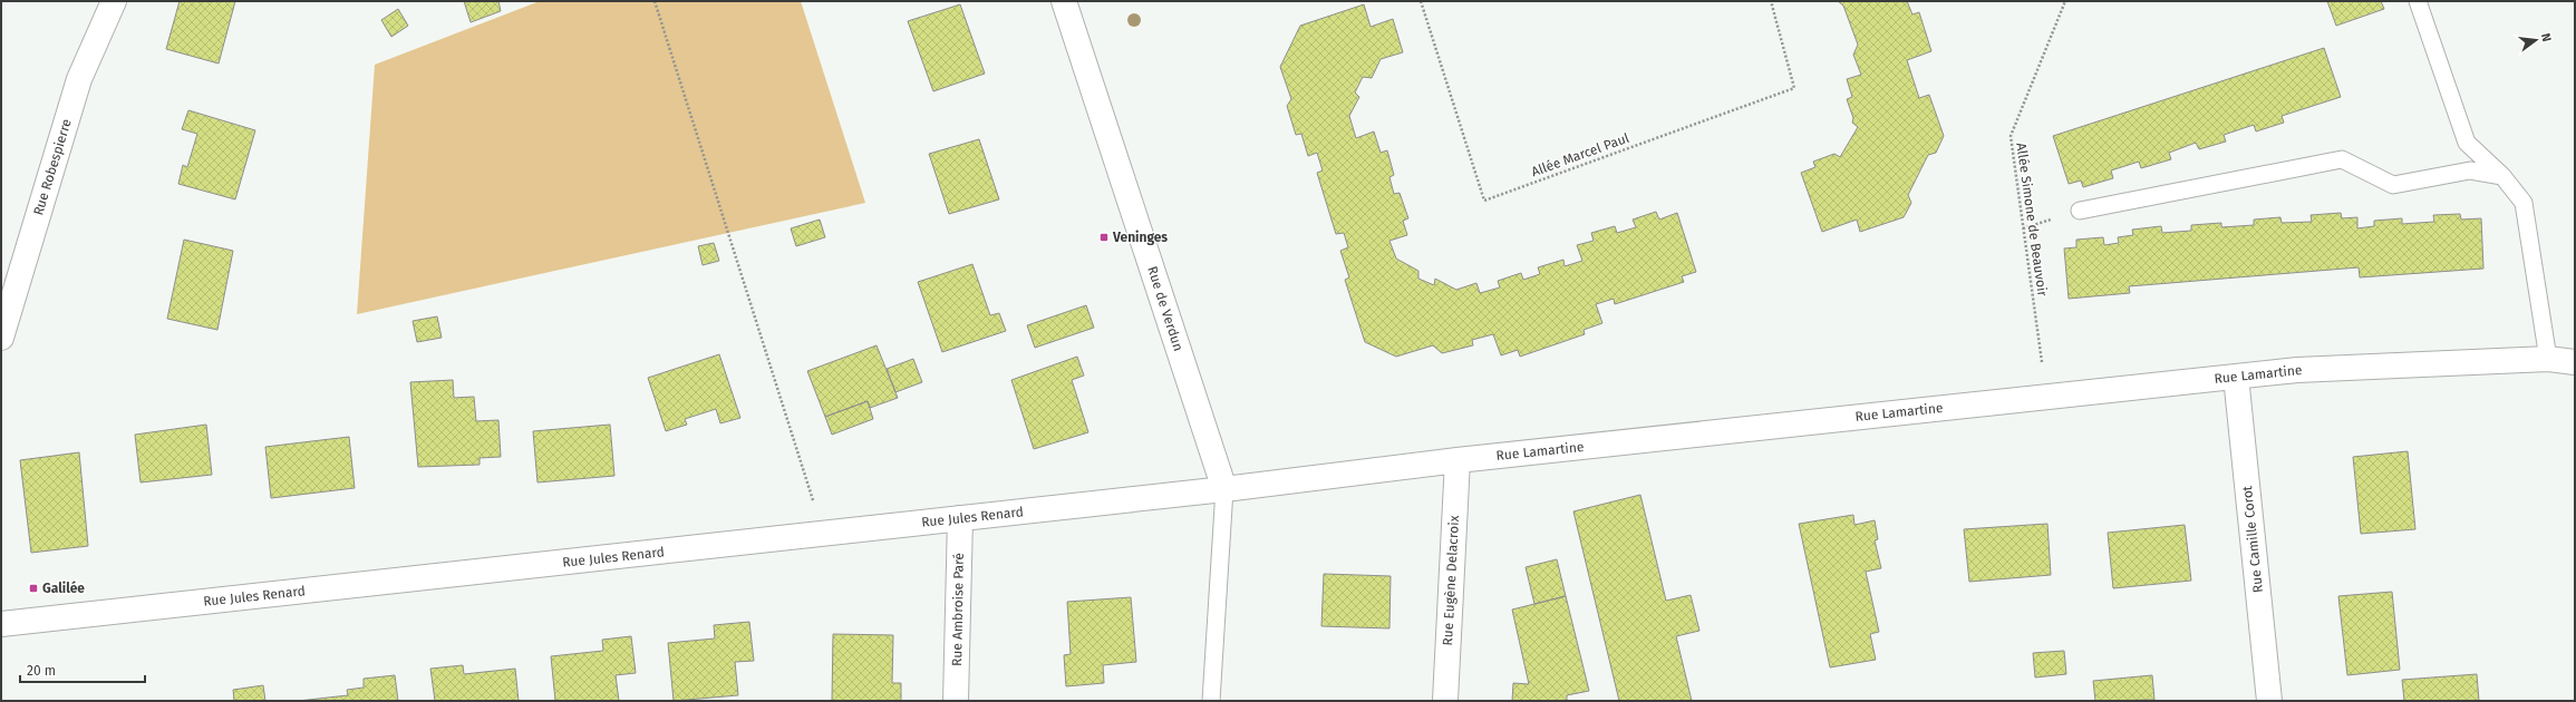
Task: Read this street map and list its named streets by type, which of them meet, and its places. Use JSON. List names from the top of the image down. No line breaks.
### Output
{"streets":{"street":["Rue Robespierre","Rue de Verdun","Rue Lamartine","Rue Jules Renard","Rue Camille Corot","Rue Eugène Delacroix","Rue Ambroise Paré"],"path":["Allée Marcel Paul","Allée Simone de Beauvoir"]},"crossings":[["Allée Simone de Beauvoir","Rue Lamartine"],["Rue de Verdun","Rue Lamartine"],["Rue de Verdun","Rue Jules Renard"],["Rue Lamartine","Rue Jules Renard"],["Rue Lamartine","Rue Camille Corot"],["Rue Lamartine","Rue Eugène Delacroix"],["Rue Jules Renard","Rue Ambroise Paré"]],"places":{"transit":["Veninges","Galilée"]},"scale_bar":"20 m","north":"right"}
